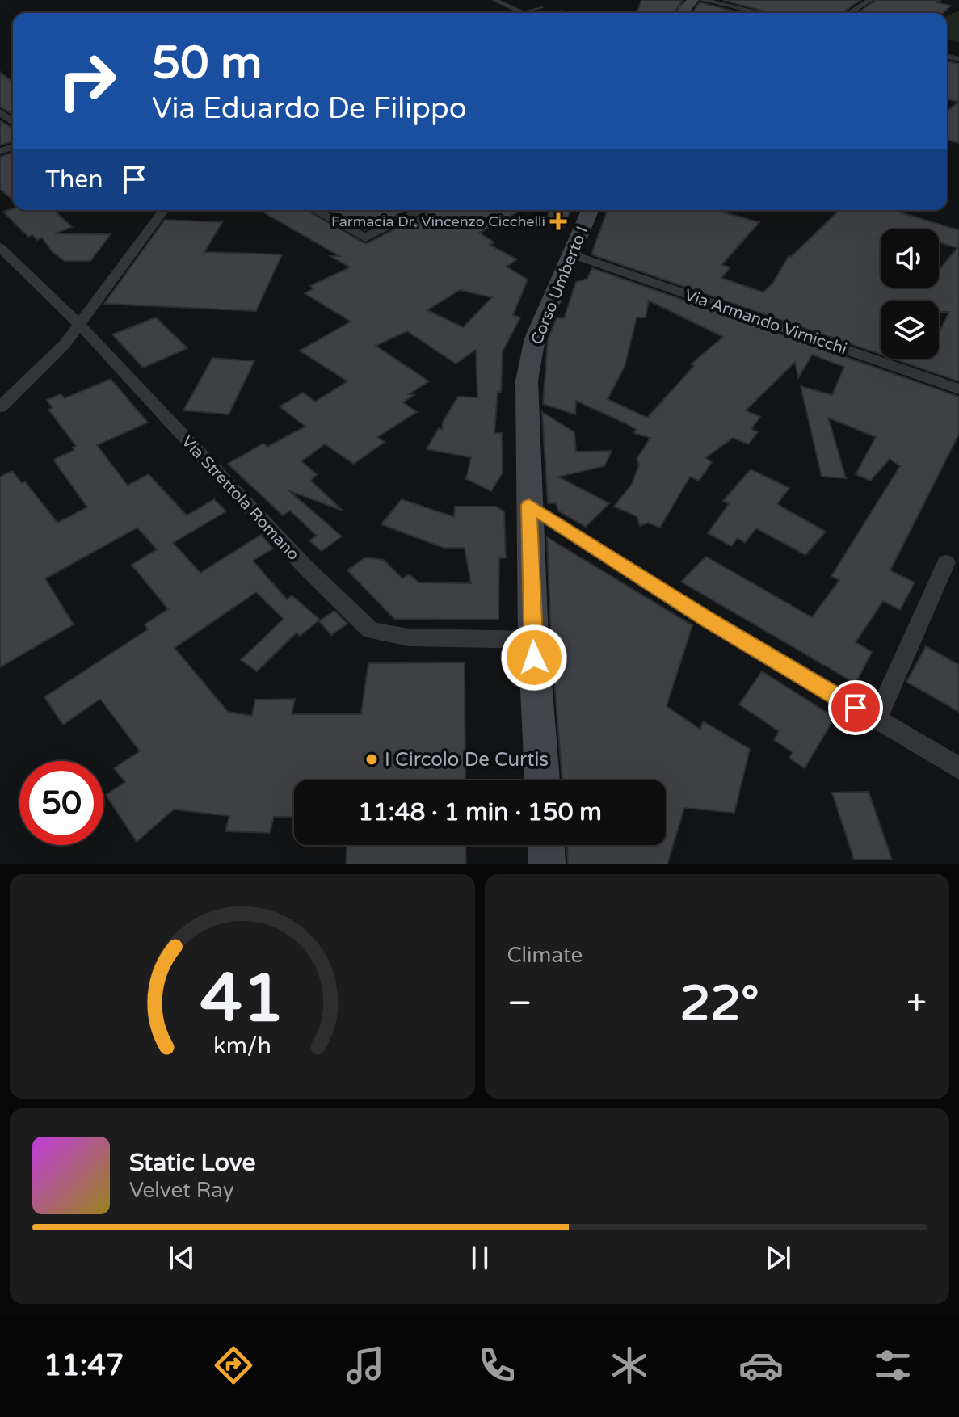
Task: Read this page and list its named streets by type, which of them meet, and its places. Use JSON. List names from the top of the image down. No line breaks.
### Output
{"streets":{"main road":["Corso Umberto I"],"street":["Via Armando Virnicchi","Via Strettola Romano"]},"crossings":[["Corso Umberto I","Via Armando Virnicchi"],["Corso Umberto I","Via Strettola Romano"]],"places":{"health":["Farmacia Dr. Vincenzo Cicchelli"],"other":["I Circolo De Curtis"]},"page":{"turn":["50 m","Via Eduardo De Filippo"],"then":"Then","limit":"50","trip":"11:48 · 1 min · 150 m","tile":"Climate","heat":["−","22°","+"],"song":["Static Love","Velvet Ray"],"tabs":"11:47","gauge":["41","km/h"]}}
